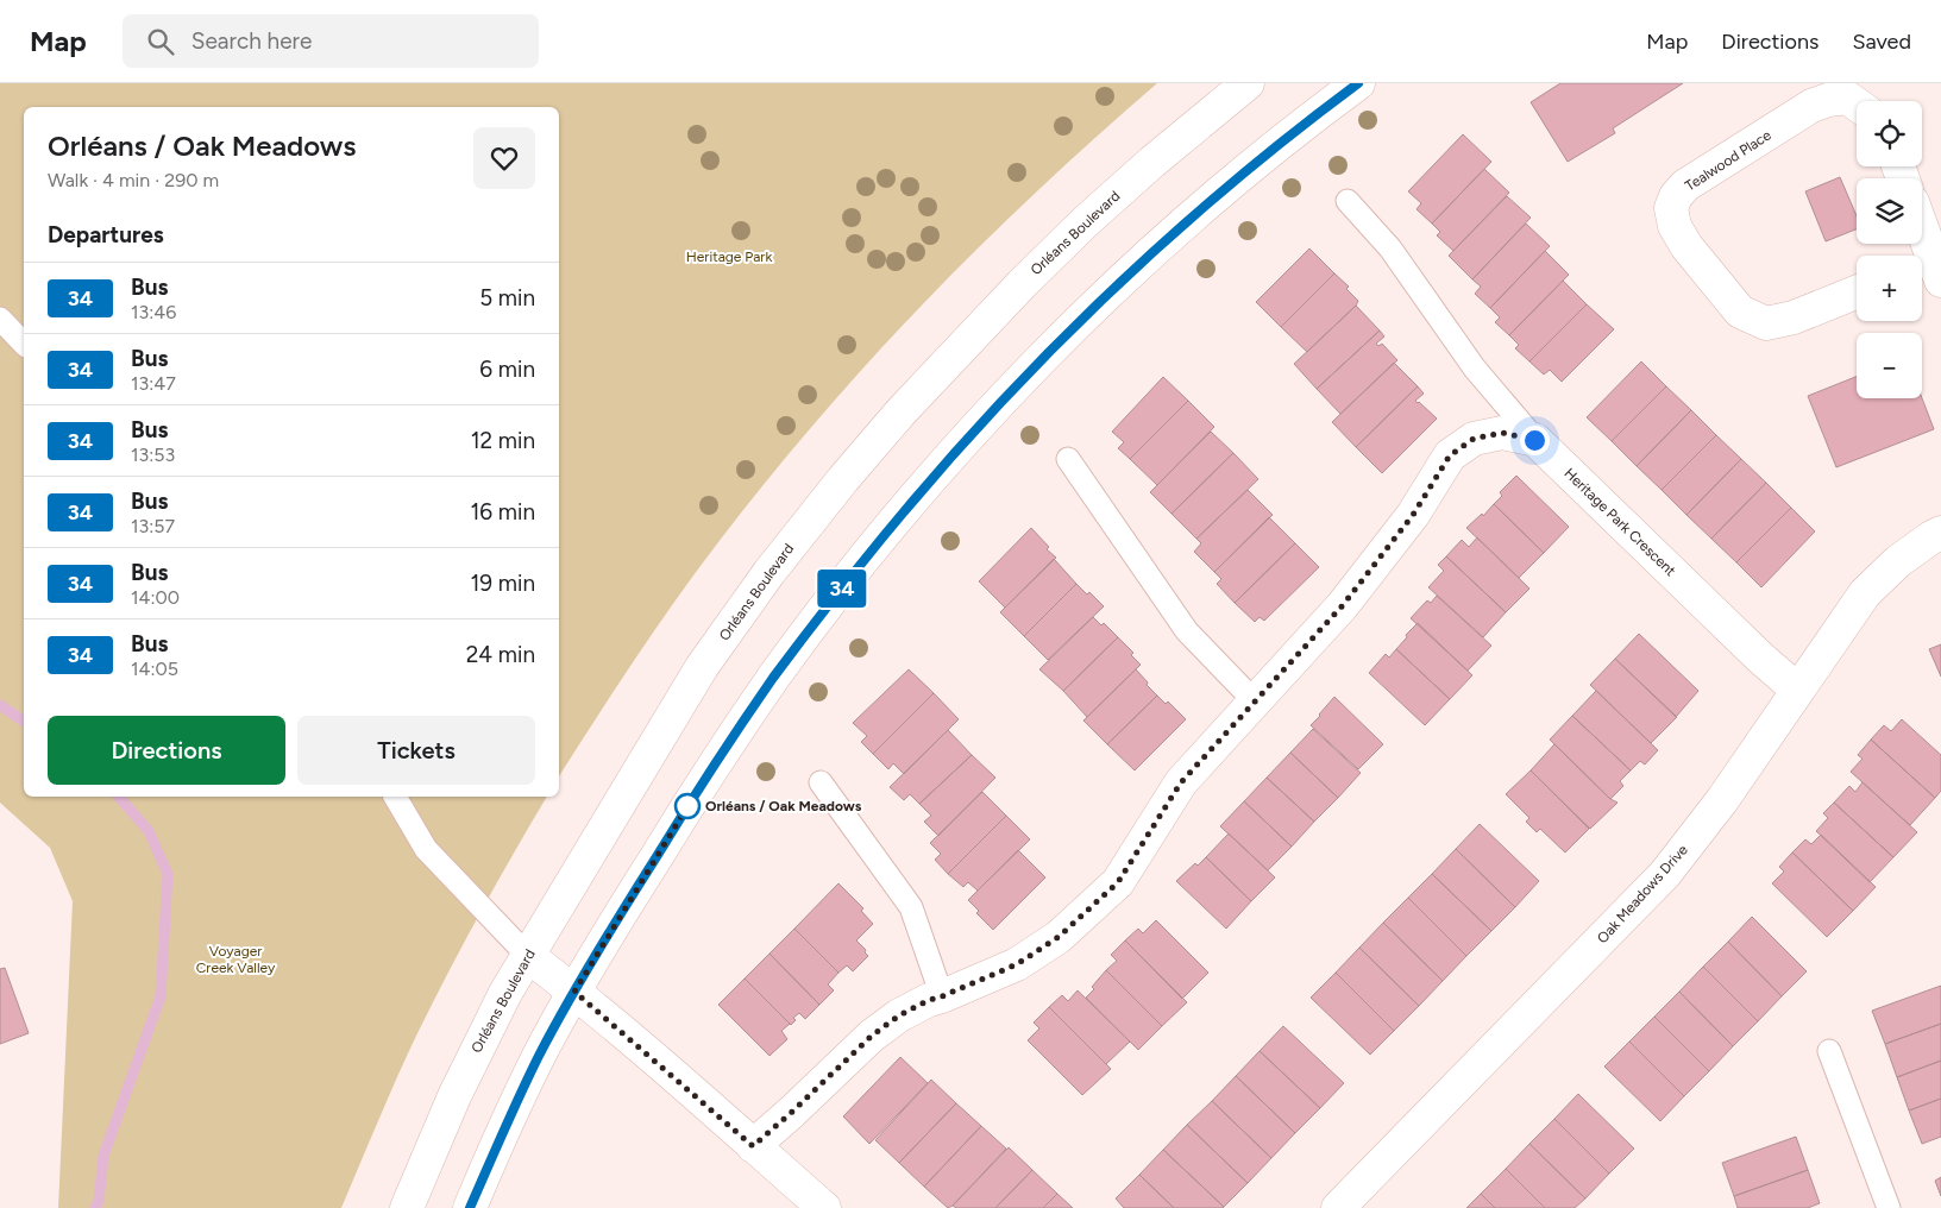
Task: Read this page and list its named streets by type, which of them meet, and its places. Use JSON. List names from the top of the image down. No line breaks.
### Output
{"streets":{"street":["Tealwood Place","Orléans Boulevard","Heritage Park Crescent","Oak Meadows Drive"]},"crossings":[["Heritage Park Crescent","Oak Meadows Drive"]],"parks":["Heritage Park","Voyager Creek Valley"],"places":["Orléans / Oak Meadows"],"lines":["bus line 34"],"page":{"header":"Map","search":"Search here","nav":["Map","Directions","Saved"],"on_map":"34","map_buttons":["+","−"],"heading":[["Orléans / Oak Meadows","Walk · 4 min · 290 m"],"Departures"],"list":[{"mark":"34","name":"Bus","note":"13:46","value":"5 min"},{"mark":"34","name":"Bus","note":"13:47","value":"6 min"},{"mark":"34","name":"Bus","note":"13:53","value":"12 min"},{"mark":"34","name":"Bus","note":"13:57","value":"16 min"},{"mark":"34","name":"Bus","note":"14:00","value":"19 min"},{"mark":"34","name":"Bus","note":"14:05","value":"24 min"}],"buttons":["Directions","Tickets"]}}
